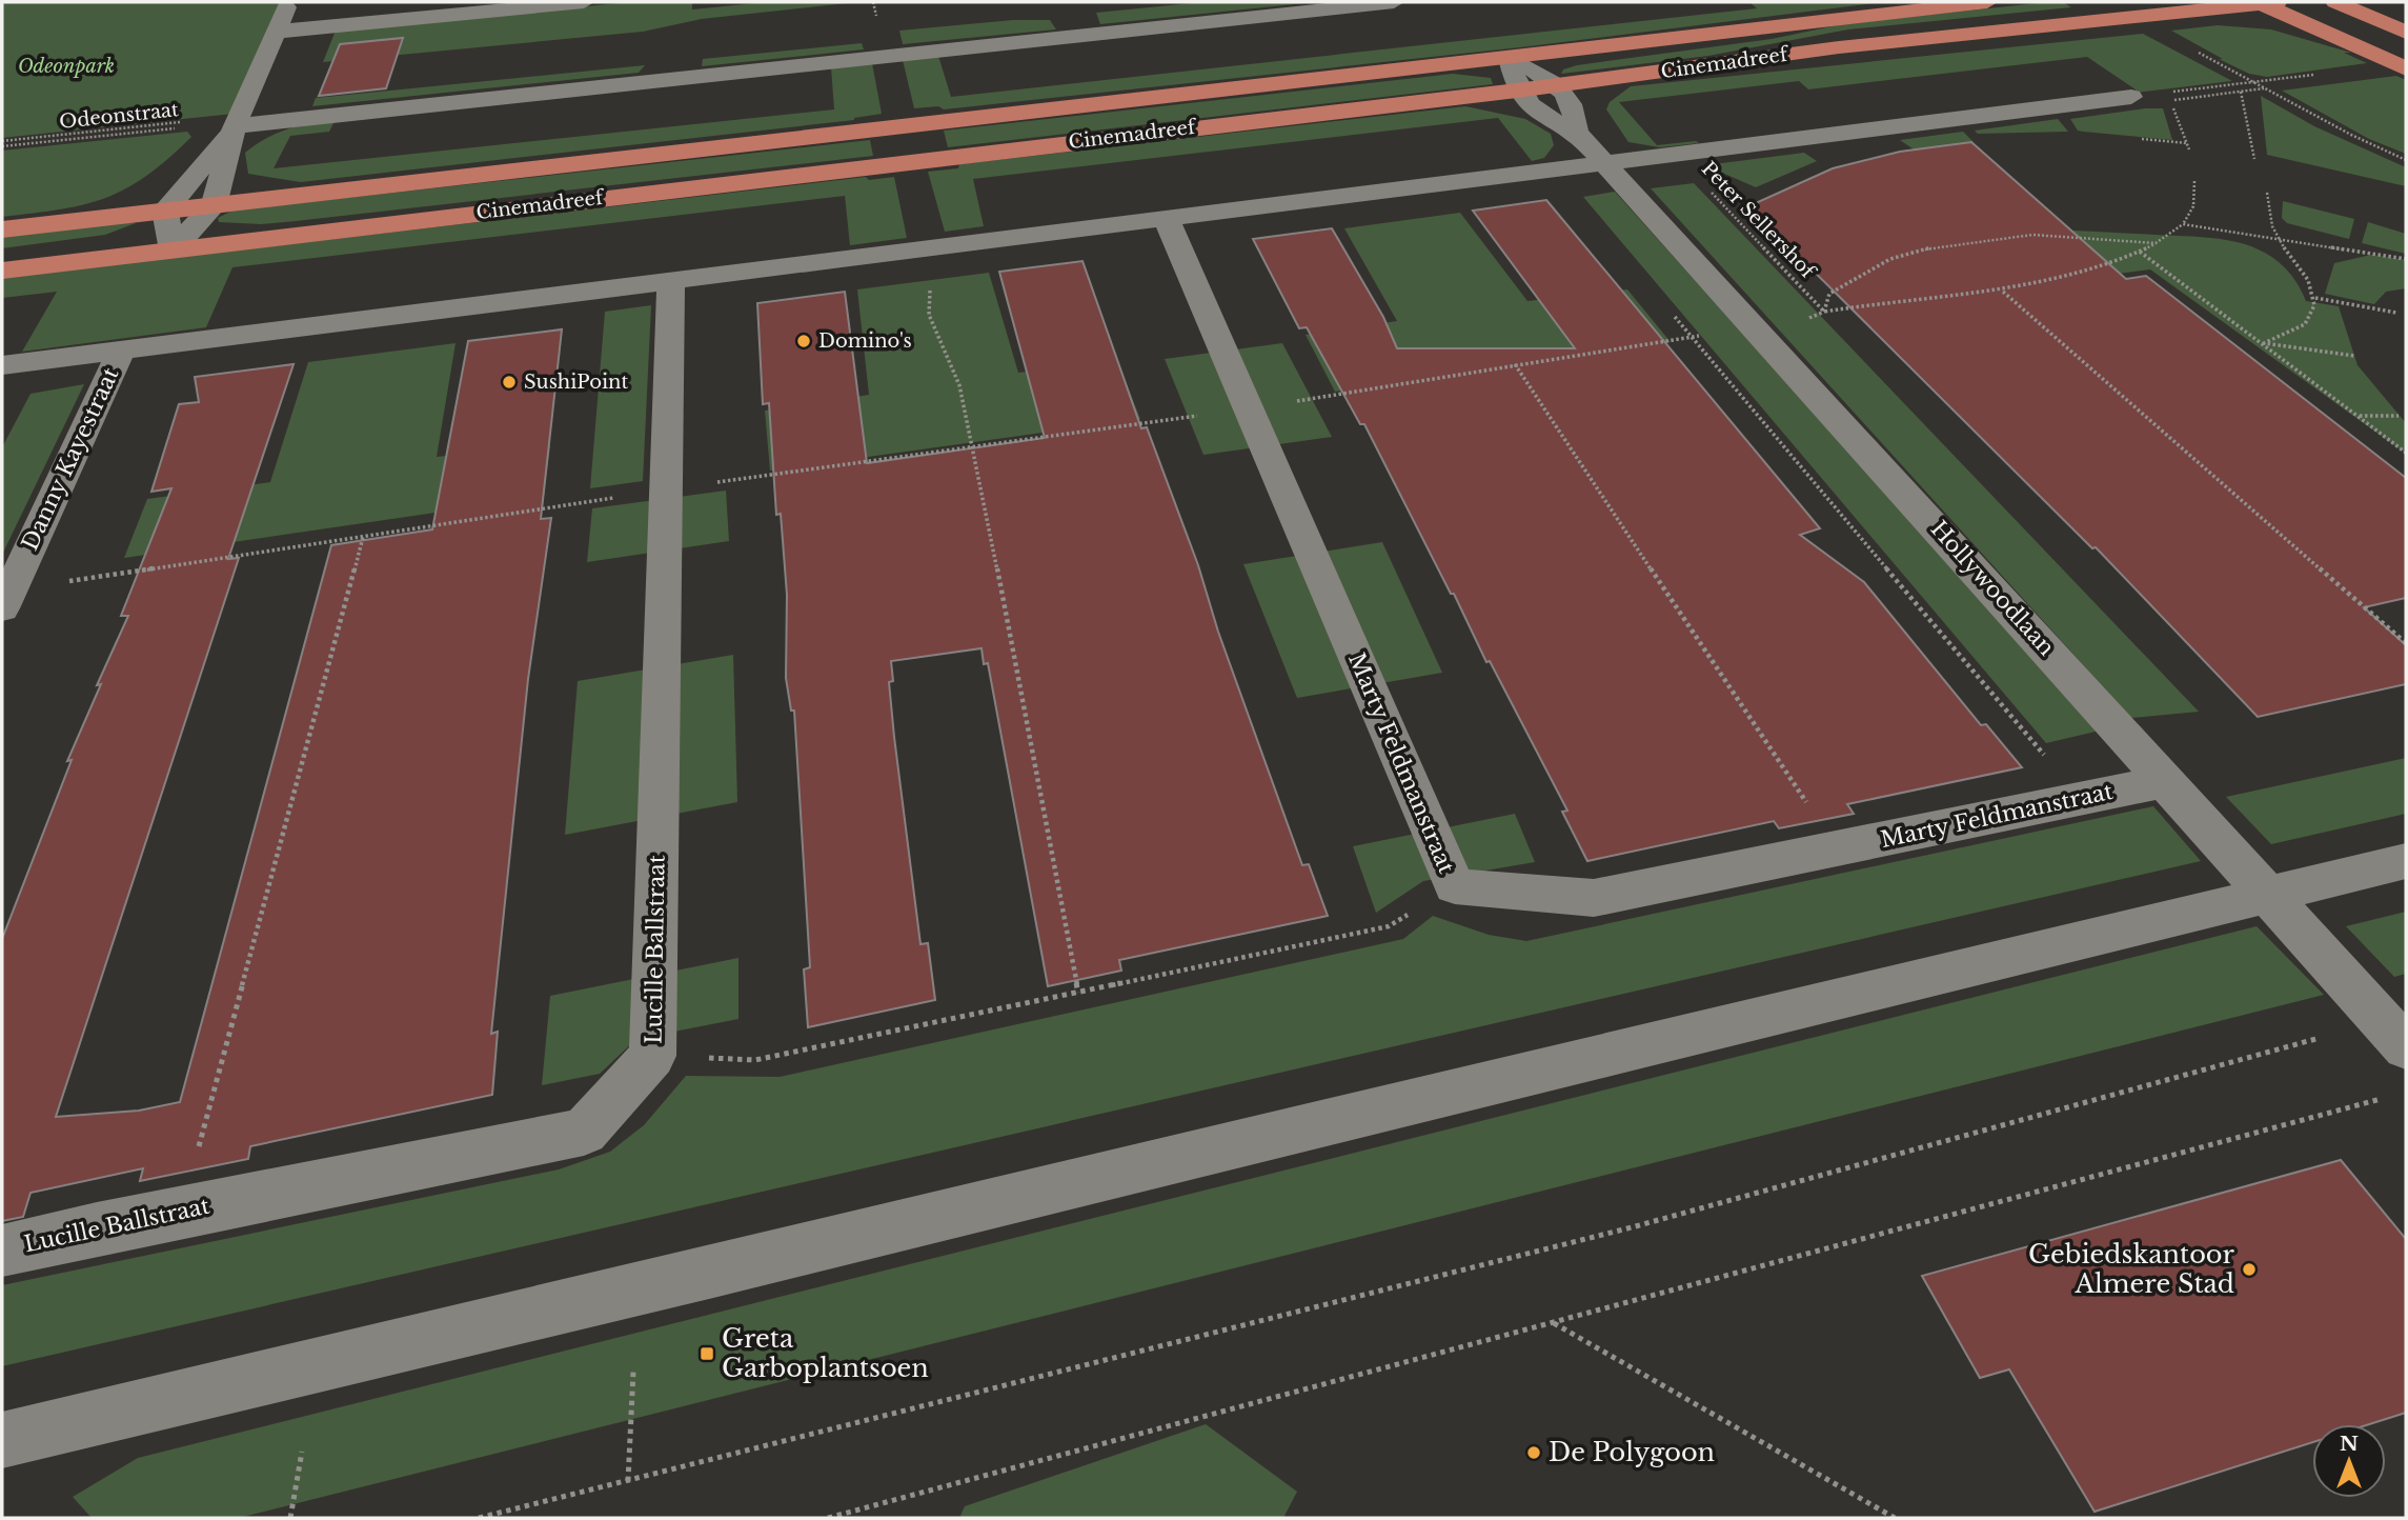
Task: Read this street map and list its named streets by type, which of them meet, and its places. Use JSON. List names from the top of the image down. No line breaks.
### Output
{"streets":{"main road":["Cinemadreef"],"street":["Danny Kayestraat","Hollywoodlaan","Marty Feldmanstraat","Lucille Ballstraat"],"path":["Odeonstraat","Peter Sellershof"]},"crossings":[["Cinemadreef","Hollywoodlaan"],["Hollywoodlaan","Marty Feldmanstraat"]],"parks":["Odeonpark"],"places":{"other":["Domino's","SushiPoint","Gebiedskantoor Almere Stad","De Polygoon"],"transit":["Greta Garboplantsoen"]},"north":"top"}
